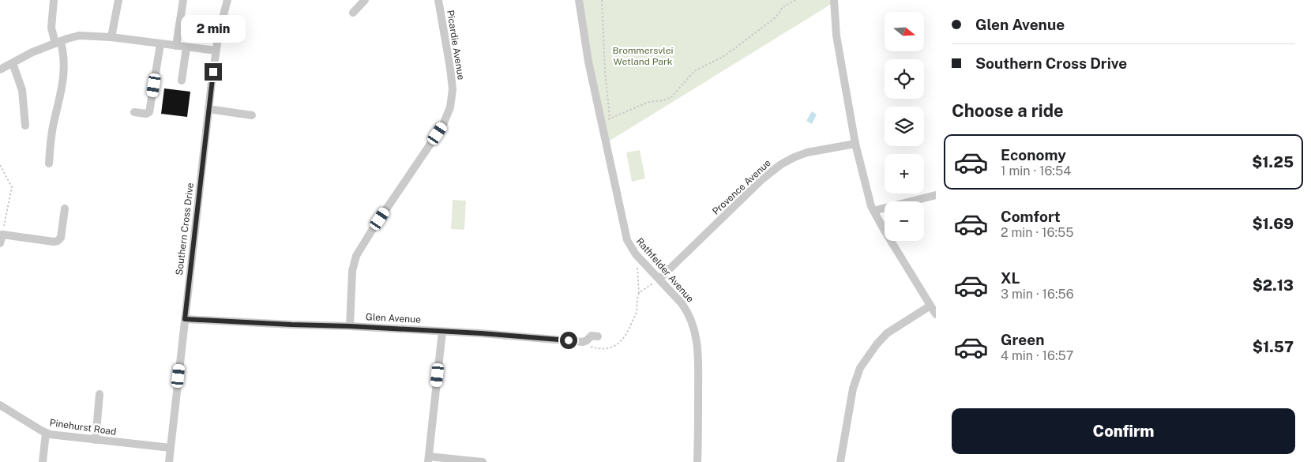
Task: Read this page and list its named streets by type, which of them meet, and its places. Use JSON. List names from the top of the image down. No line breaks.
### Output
{"streets":{"street":["Picardie Avenue","Provence Avenue","Southern Cross Drive","Rathfelder Avenue","Glen Avenue","Pinehurst Road"]},"crossings":[["Picardie Avenue","Glen Avenue"],["Provence Avenue","Rathfelder Avenue"],["Southern Cross Drive","Glen Avenue"],["Southern Cross Drive","Pinehurst Road"]],"parks":["Brommersvlei Wetland Park"],"north":"right","page":{"banner":["Glen Avenue","Southern Cross Drive"],"map_buttons":["+","−"],"bubble":"2 min","heading":"Choose a ride","list":[{"name":"Economy","note":"1 min · 16:54","value":"$1.25"},{"name":"Comfort","note":"2 min · 16:55","value":"$1.69"},{"name":"XL","note":"3 min · 16:56","value":"$2.13"},{"name":"Green","note":"4 min · 16:57","value":"$1.57"}],"buttons":"Confirm"}}
